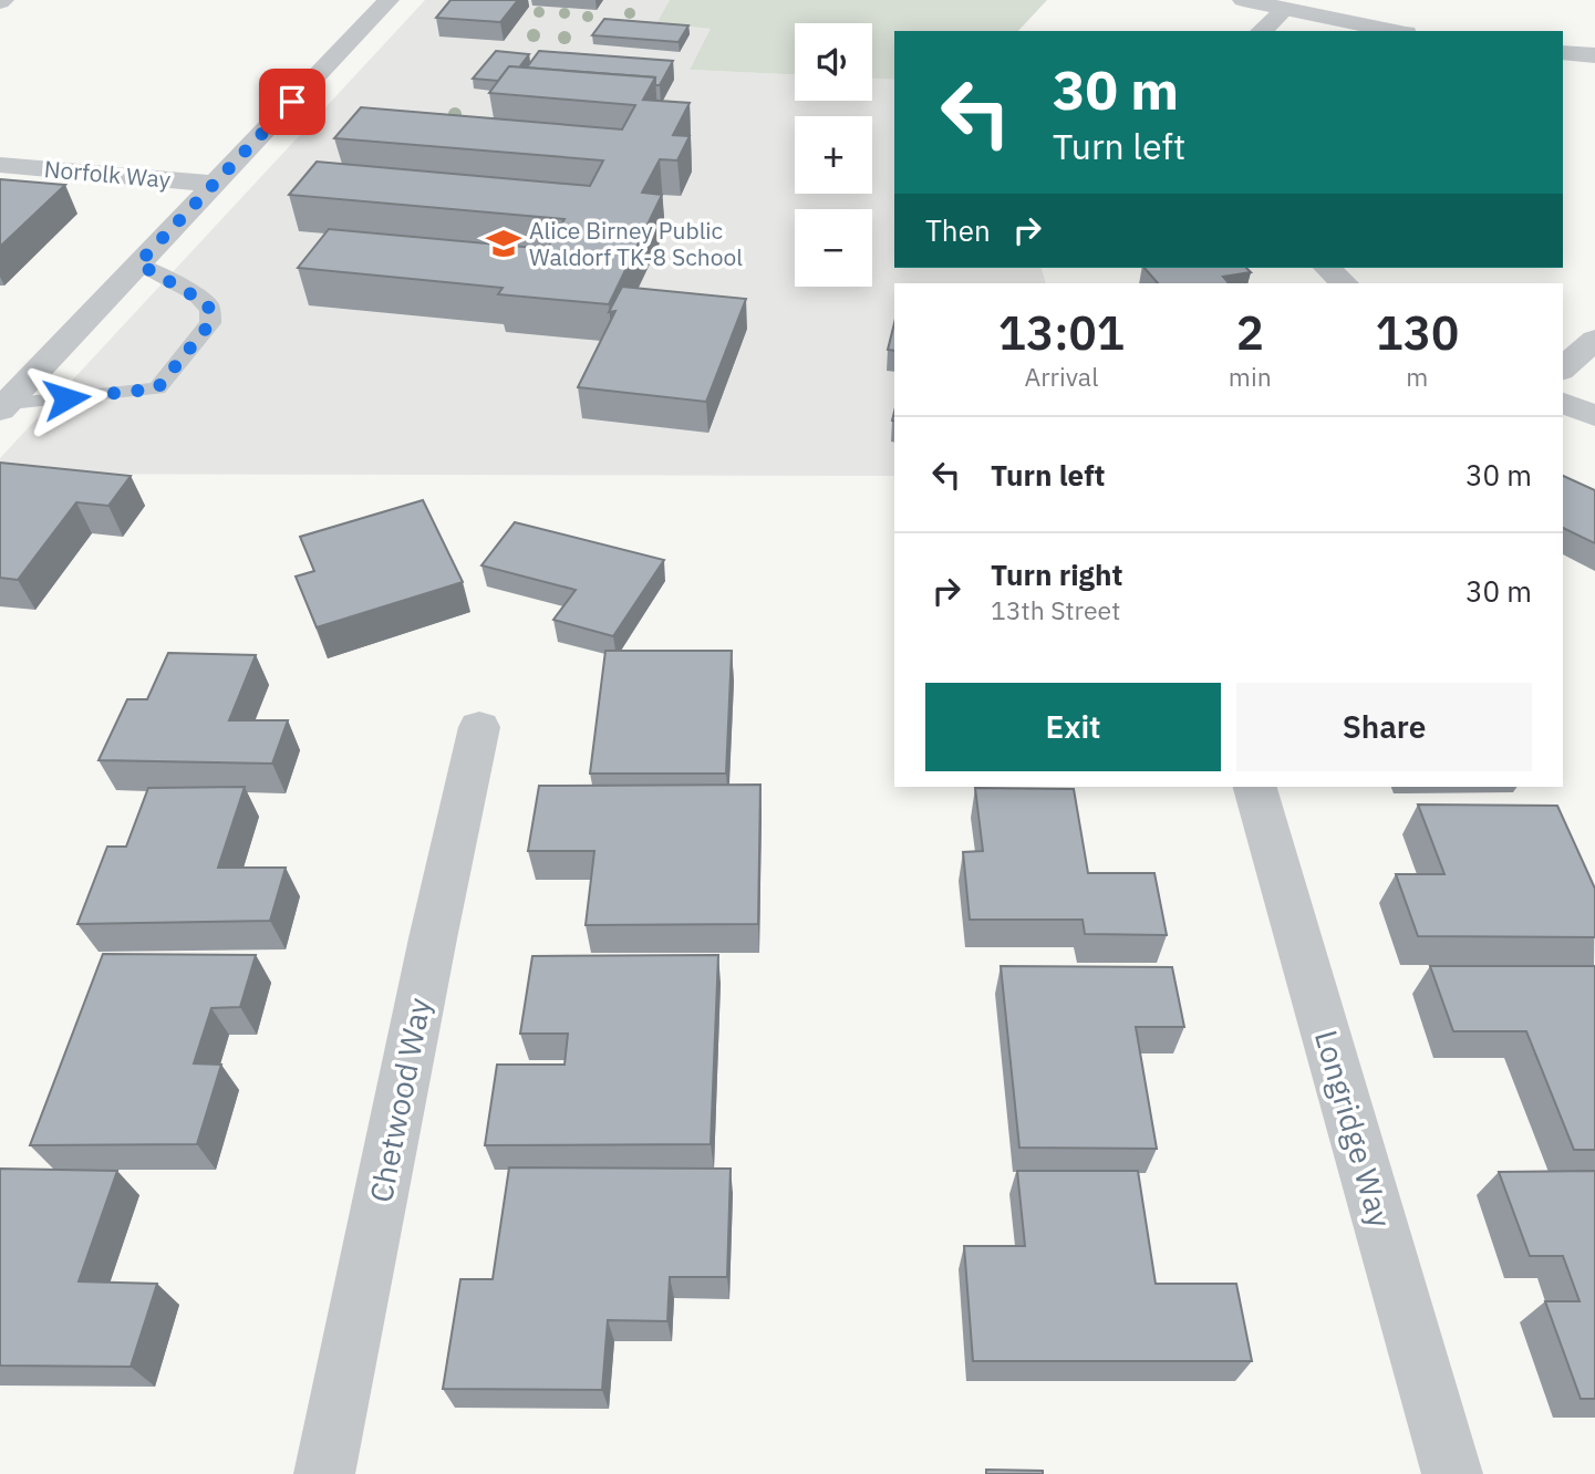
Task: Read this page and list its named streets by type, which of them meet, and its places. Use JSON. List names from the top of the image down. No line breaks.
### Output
{"streets":{"street":["Norfolk Way","Chetwood Way","Longridge Way"]},"places":{"school or university":["Alice Birney Public Waldorf TK-8 School"]},"page":{"map_buttons":["+","−"],"turn":["30 m","Turn left"],"then":"Then","eta":["13:01","Arrival","2","min","130","m"],"list":[{"name":"Turn left","value":"30 m"},{"name":"Turn right","note":"13th Street","value":"30 m"}],"buttons":["Exit","Share"]}}
